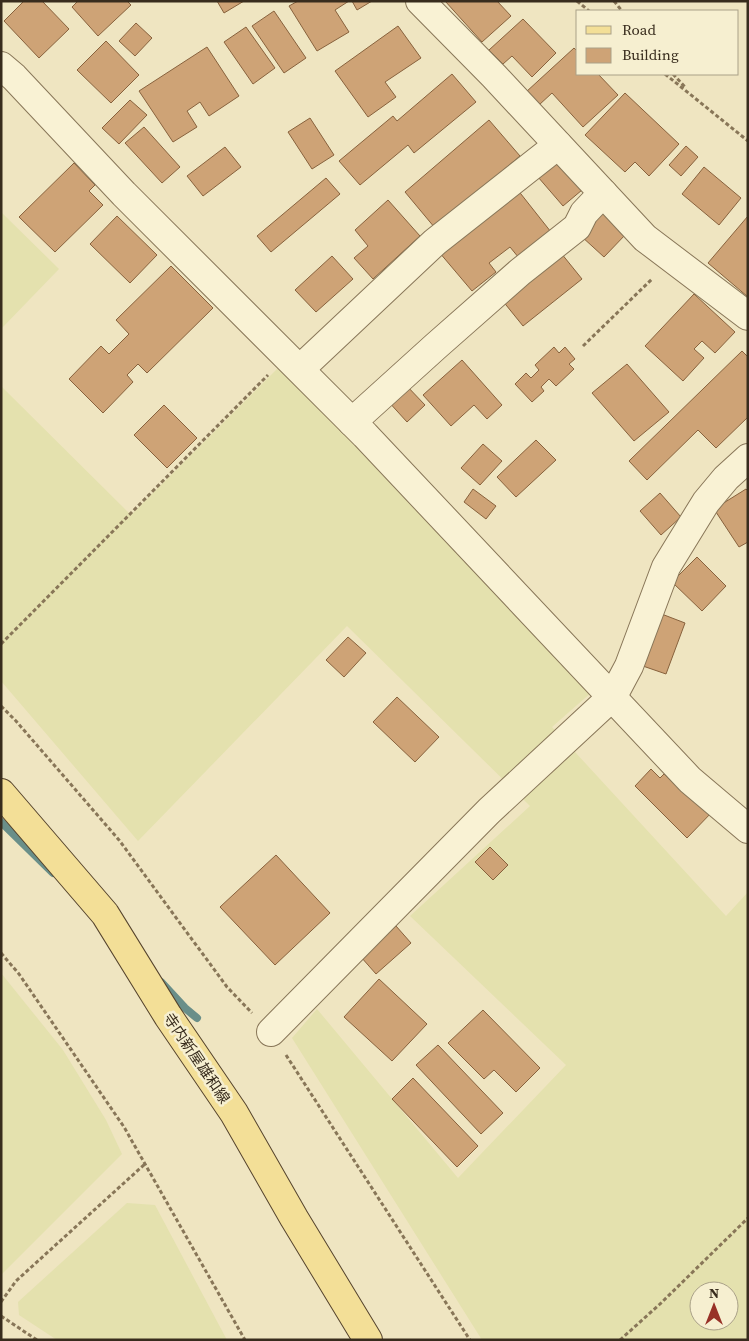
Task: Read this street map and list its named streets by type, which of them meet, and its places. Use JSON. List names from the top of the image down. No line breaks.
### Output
{"streets":{"main road":["寺内新屋雄和線"]},"legend":["Road","Building"],"north":"top"}
